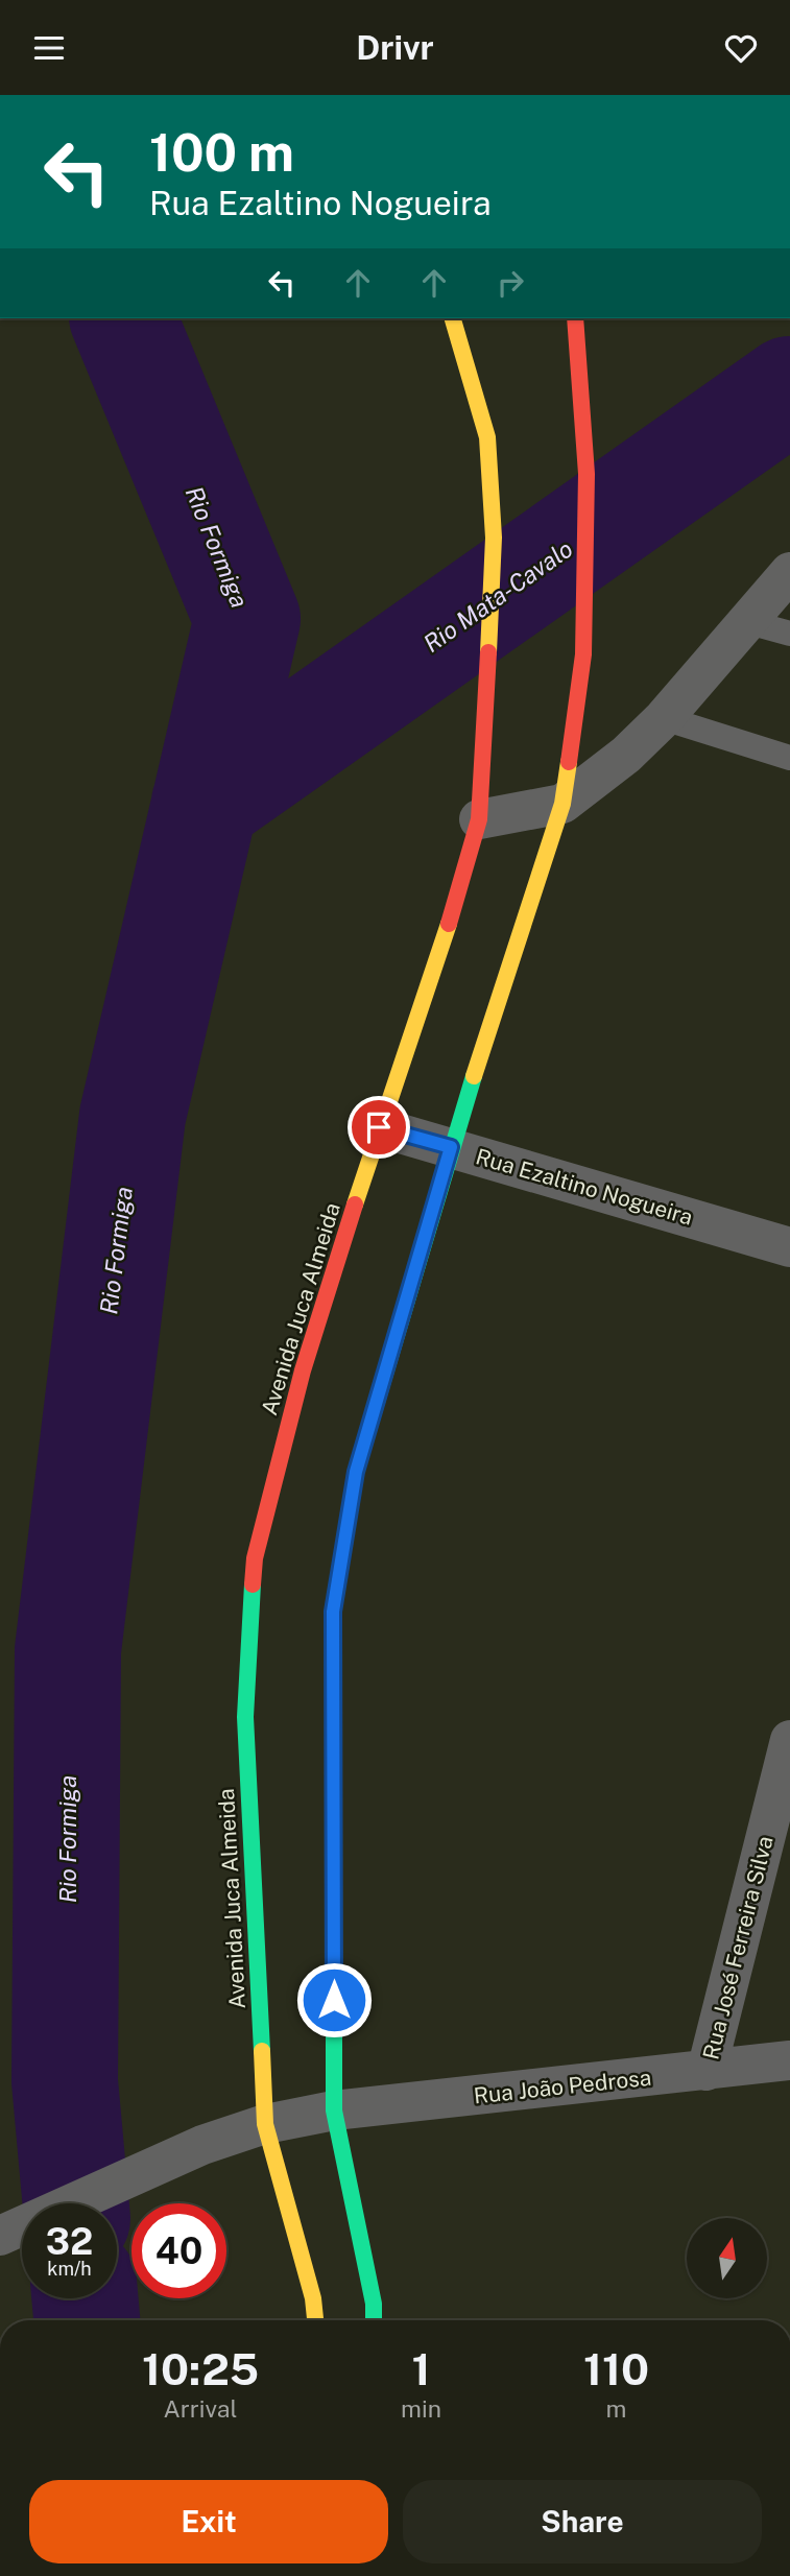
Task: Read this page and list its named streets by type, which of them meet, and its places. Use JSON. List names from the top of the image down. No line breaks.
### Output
{"streets":{"street":["Rua Ezaltino Nogueira","Avenida Juca Almeida","Rua José Ferreira Silva","Rua João Pedrosa"]},"crossings":[["Rua Ezaltino Nogueira","Avenida Juca Almeida"],["Avenida Juca Almeida","Rua João Pedrosa"],["Rua José Ferreira Silva","Rua João Pedrosa"]],"water":["Rio Formiga","Rio Mata-Cavalo"],"north":"top","page":{"header":"Drivr","turn":["100 m","Rua Ezaltino Nogueira"],"speed":"32 km/h","limit":"40","eta":["10:25","Arrival","1","min","110","m"],"buttons":["Exit","Share"]}}
